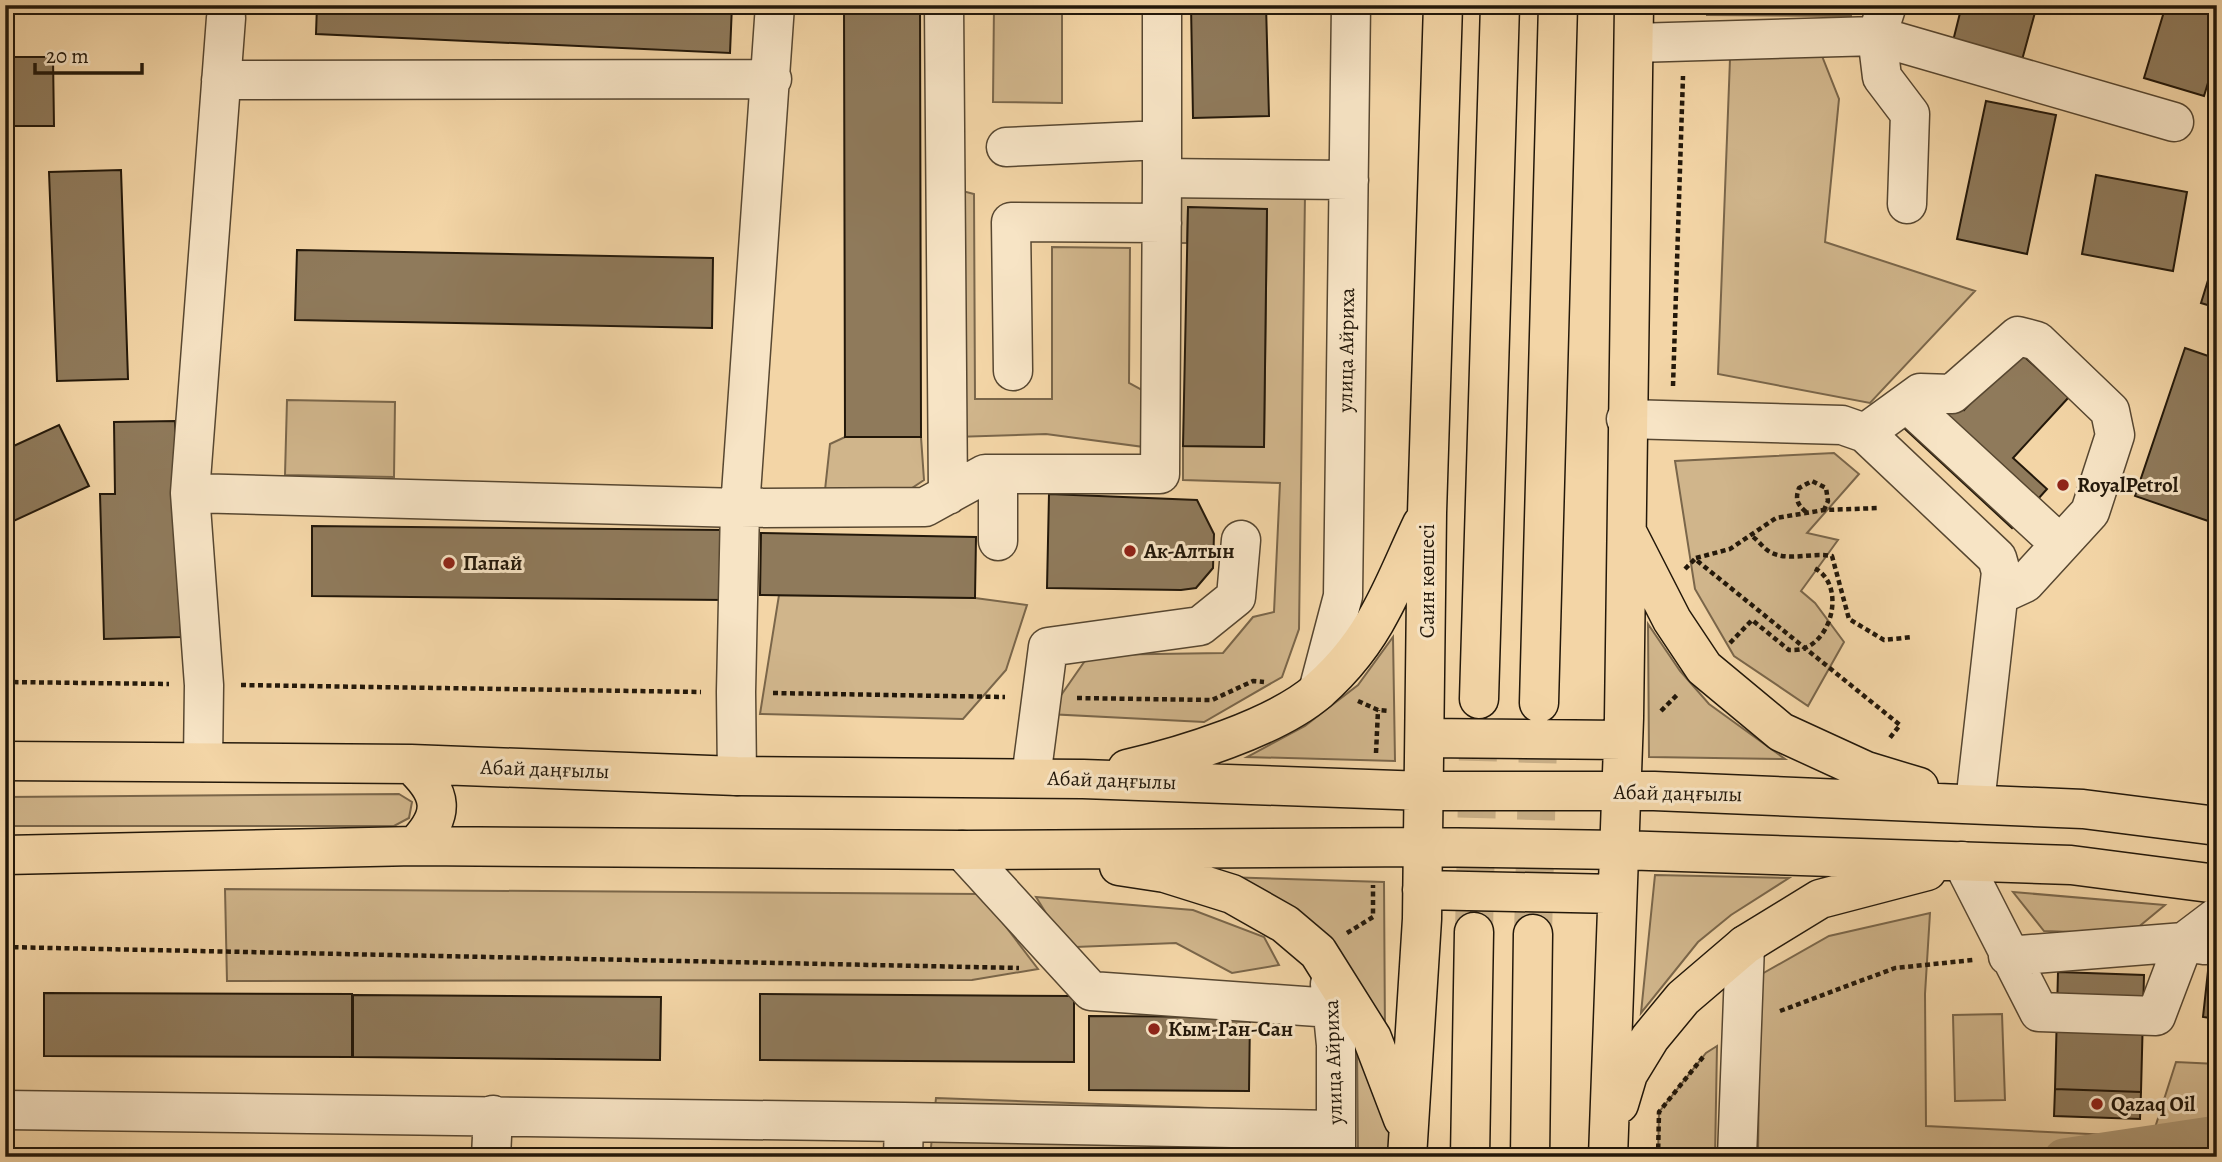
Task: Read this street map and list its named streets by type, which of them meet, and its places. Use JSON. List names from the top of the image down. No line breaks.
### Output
{"streets":{"main road":["Саин көшесі","Абай даңғылы"],"street":["улица Айриха"]},"crossings":[["Саин көшесі","Абай даңғылы"]],"places":["RoyalPetrol","Ак-Алтын","Папай","Кым-Ган-Сан","Qazaq Oil"],"scale_bar":"20 m"}
